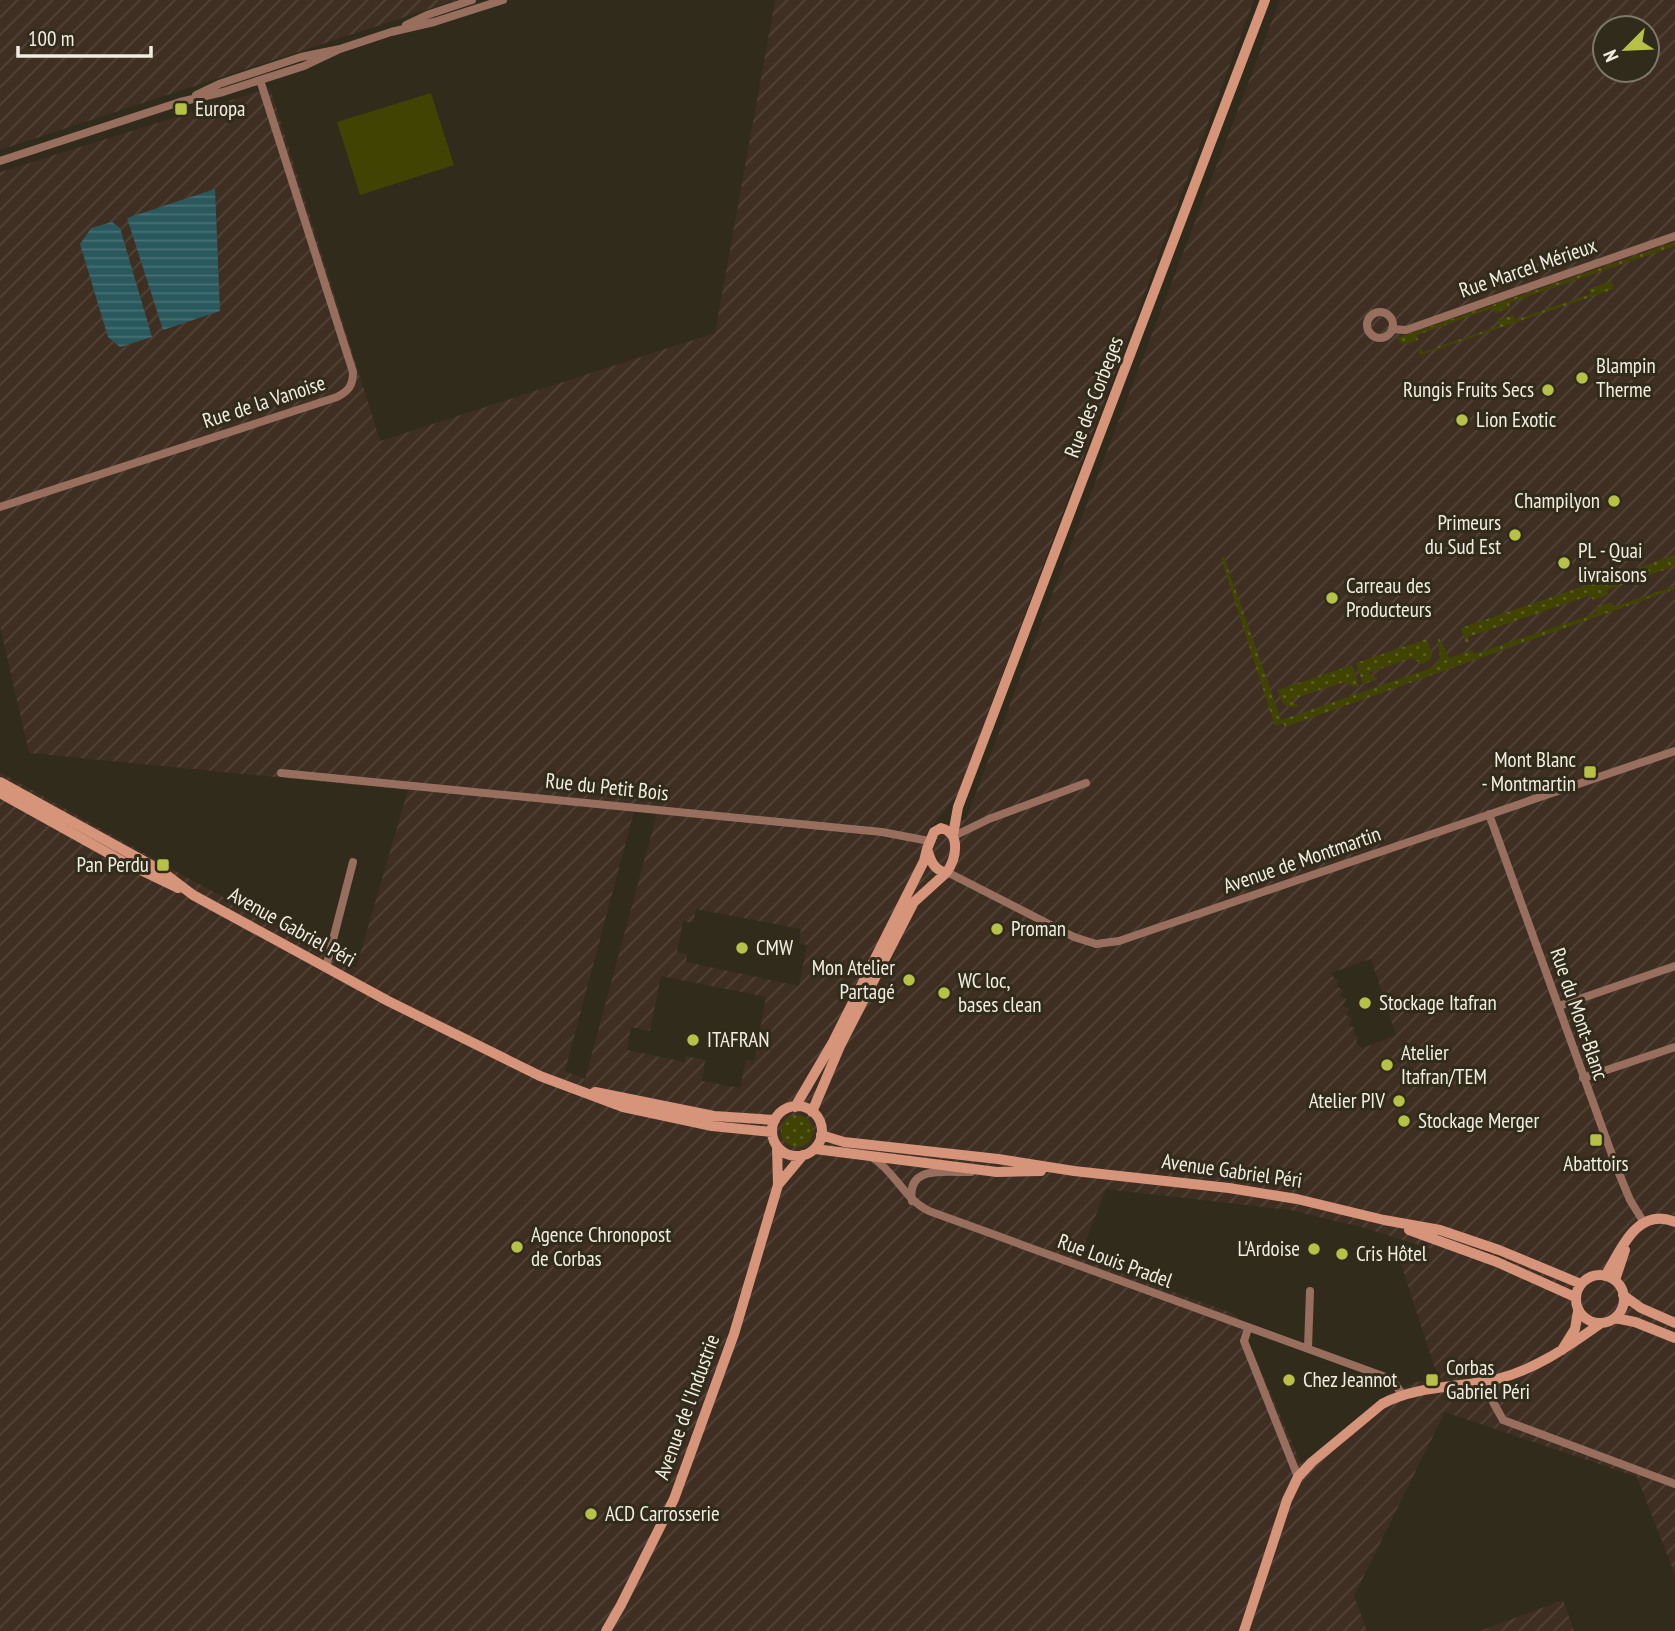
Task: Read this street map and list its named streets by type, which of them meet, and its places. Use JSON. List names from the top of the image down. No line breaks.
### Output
{"streets":{"main road":["Rue des Corbeges","Avenue Gabriel Péri","Avenue de l'Industrie"],"street":["Rue Marcel Mérieux","Rue de la Vanoise","Rue du Petit Bois","Avenue de Montmartin","Rue du Mont-Blanc","Rue Louis Pradel"]},"crossings":[["Rue des Corbeges","Rue du Petit Bois"],["Rue des Corbeges","Avenue de Montmartin"],["Avenue de Montmartin","Rue du Mont-Blanc"],["Avenue Gabriel Péri","Rue Louis Pradel"],["Avenue Gabriel Péri","Avenue de l'Industrie"]],"places":{"transit":["Europa","Mont Blanc - Montmartin","Pan Perdu","Abattoirs","Corbas Gabriel Péri"],"other":["Blampin Therme","Rungis Fruits Secs","Lion Exotic","Champilyon","Primeurs du Sud Est","PL - Quai livraisons","Carreau des Producteurs","Proman","CMW","Mon Atelier Partagé","WC loc, bases clean","Stockage Itafran","ITAFRAN","Atelier Itafran/TEM","Atelier PIV","Stockage Merger","Agence Chronopost de Corbas","L'Ardoise","Cris Hôtel","Chez Jeannot","ACD Carrosserie"]},"scale_bar":"100 m","north":"bottom left"}
